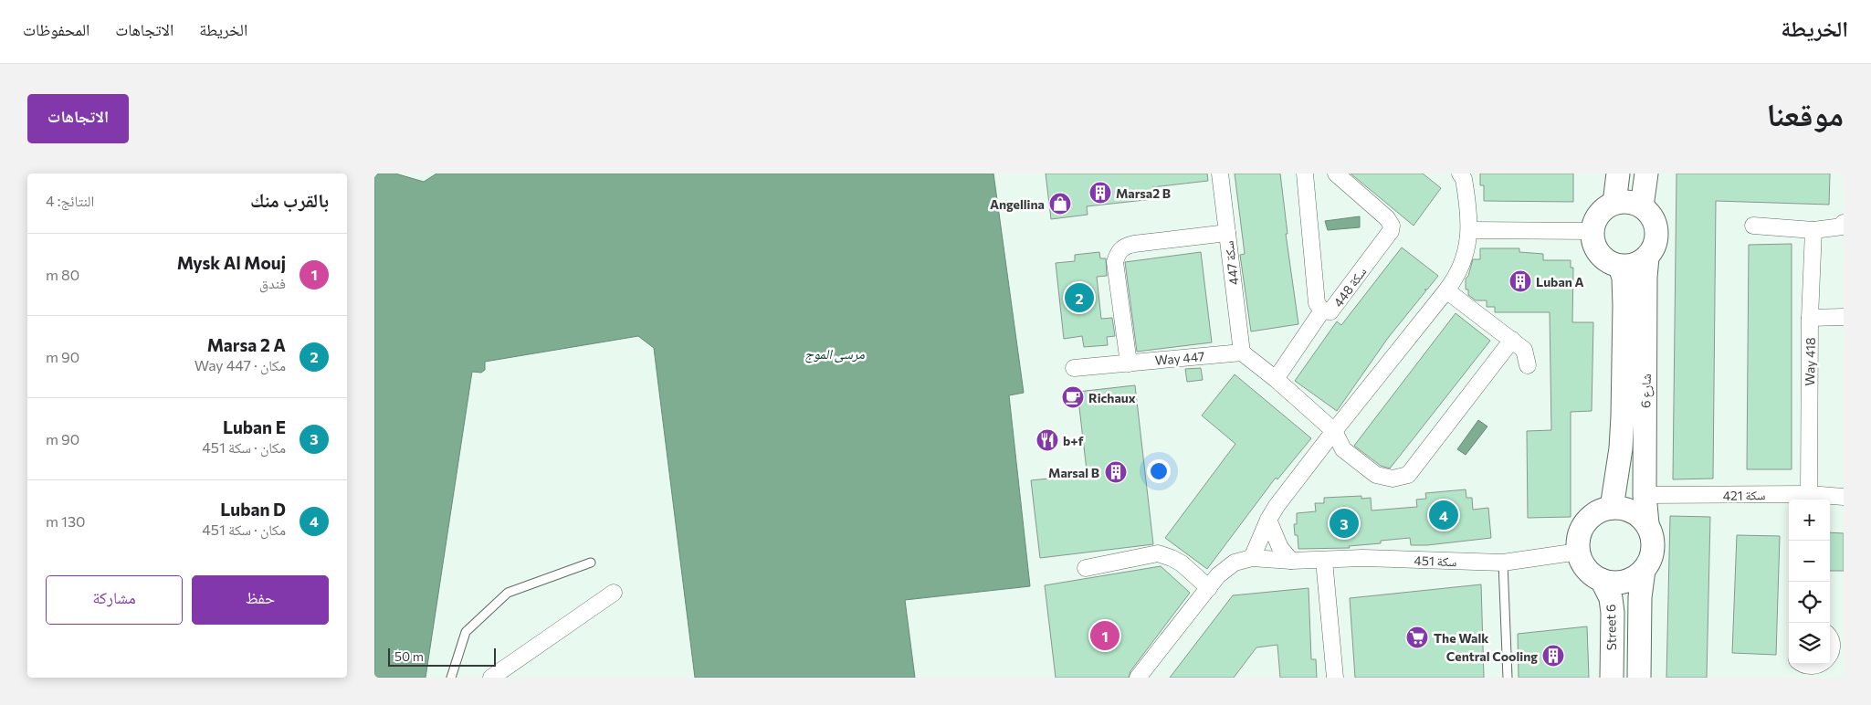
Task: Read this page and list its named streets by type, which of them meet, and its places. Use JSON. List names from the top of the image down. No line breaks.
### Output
{"streets":{"street":["سكة 447","سكة 448","Way 447","Way 418","شارع 6","سكة 421","سكة 451","Street 6"]},"crossings":[["سكة 447","Way 447"],["Way 418","سكة 421"],["شارع 6","سكة 421"],["شارع 6","سكة 451"],["شارع 6","Street 6"],["سكة 451","Street 6"]],"water":["مرسى الموج"],"places":{"building":["Marsa2 B","Luban A","Marsal B","Central Cooling"],"shop":["Angellina"],"cafe":["Richaux"],"restaurant":["b+f"],"supermarket":["The Walk"]},"scale_bar":"50 m","page":{"header":"الخريطة","nav":["الخريطة","الاتجاهات","المحفوظات"],"title":"موقعنا","buttons":["الاتجاهات",["حفظ","مشاركة"]],"heading":["بالقرب منك","النتائج: 4"],"list":[{"mark":"1","name":"Mysk Al Mouj","note":"فندق","value":"80 m"},{"mark":"2","name":"Marsa 2 A","note":"مكان · Way 447","value":"90 m"},{"mark":"3","name":"Luban E","note":"مكان · سكة 451","value":"90 m"},{"mark":"4","name":"Luban D","note":"مكان · سكة 451","value":"130 m"}],"pins":["2","4","3","1"],"map_buttons":["+","−"],"scale":"50 m"}}
